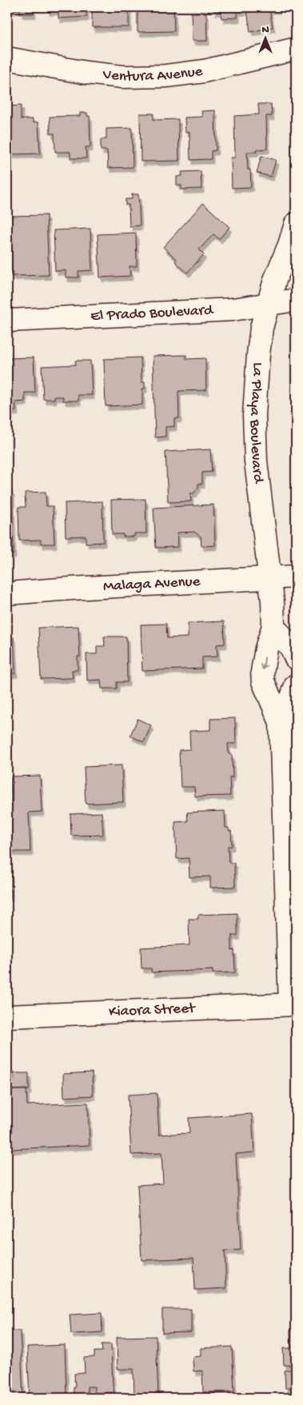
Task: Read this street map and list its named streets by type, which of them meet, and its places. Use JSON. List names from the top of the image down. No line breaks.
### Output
{"streets":{"street":["Ventura Avenue","El Prado Boulevard","La Playa Boulevard","Malaga Avenue","Kiaora Street"]},"crossings":[["El Prado Boulevard","La Playa Boulevard"],["La Playa Boulevard","Malaga Avenue"],["La Playa Boulevard","Kiaora Street"]],"north":"top"}
